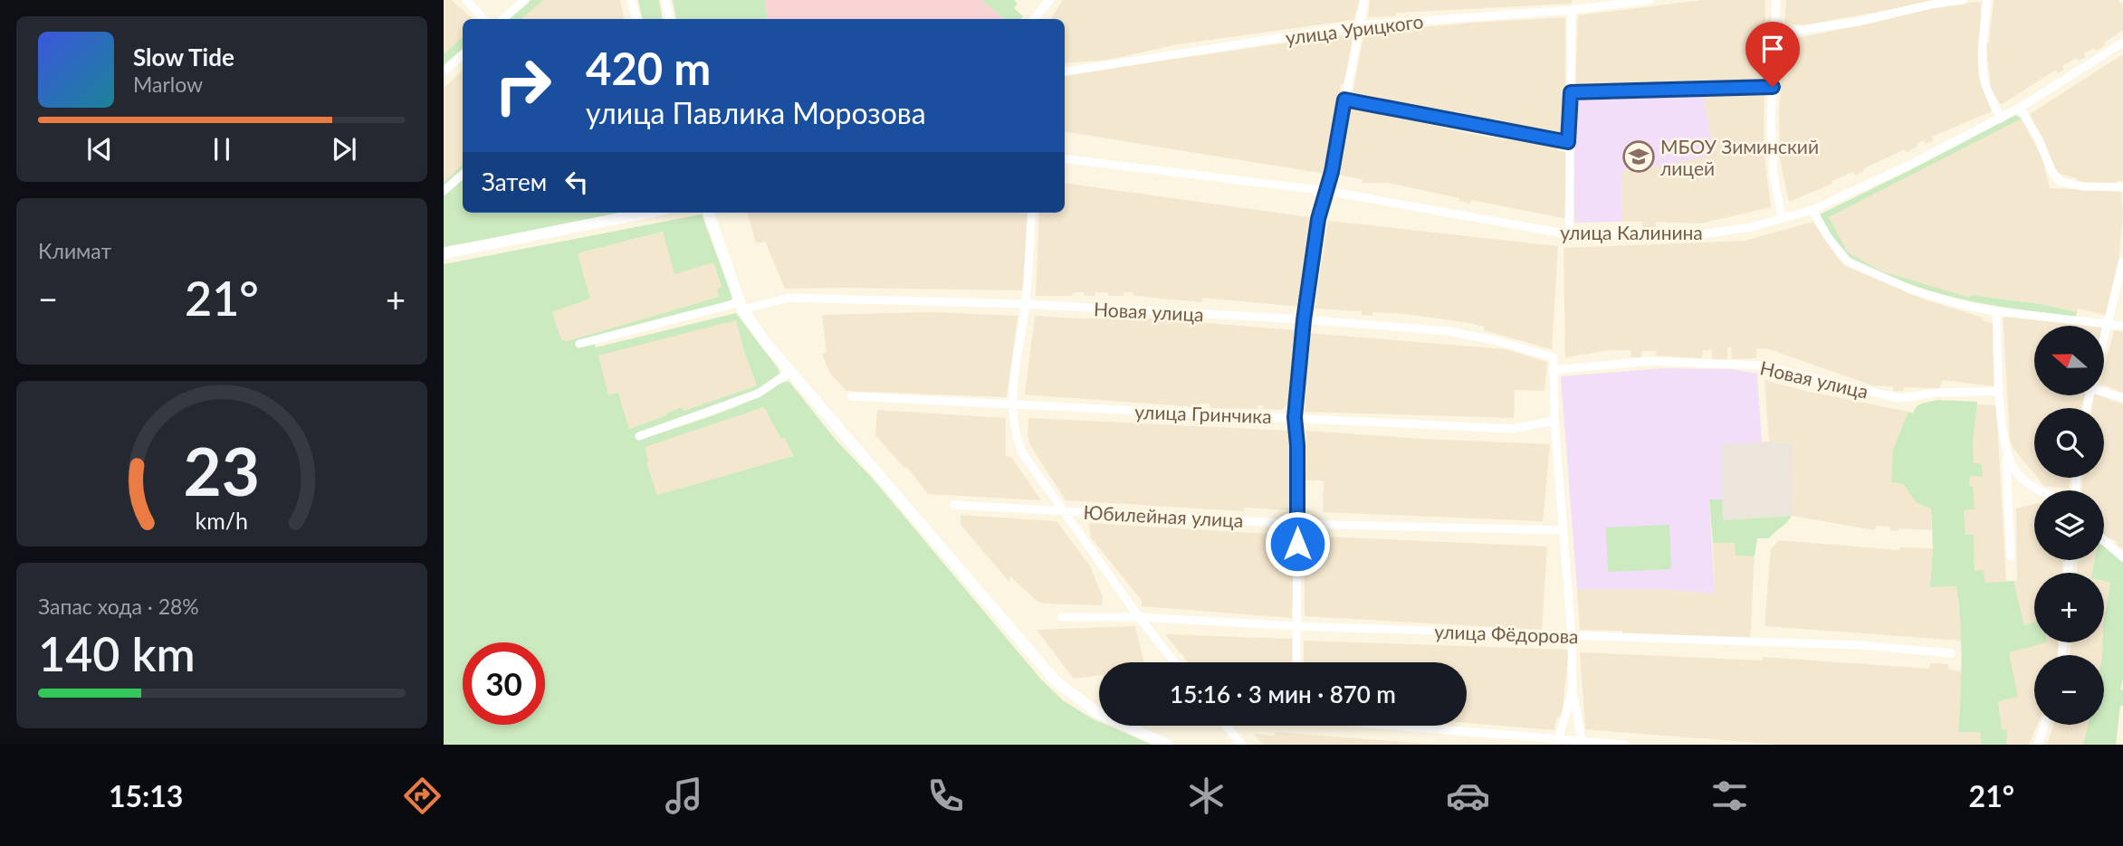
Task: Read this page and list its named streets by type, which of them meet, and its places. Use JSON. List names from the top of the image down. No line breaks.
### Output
{"streets":{"street":["улица Урицкого","улица Калинина","Новая улица","улица Гринчика","Юбилейная улица","улица Фёдорова"]},"places":{"school or university":["МБОУ Зиминский лицей"]},"north":"left","page":{"turn":["420 m","улица Павлика Морозова"],"song":["Slow Tide","Marlow"],"then":"Затем","tile":["Климат",["Запас хода · 28%","140 km"]],"heat":["−","21°","+"],"map_buttons":["+","−"],"limit":"30","trip":"15:16 · 3 мин · 870 m","tabs":["15:13","21°"],"gauge":["23","km/h"]}}
